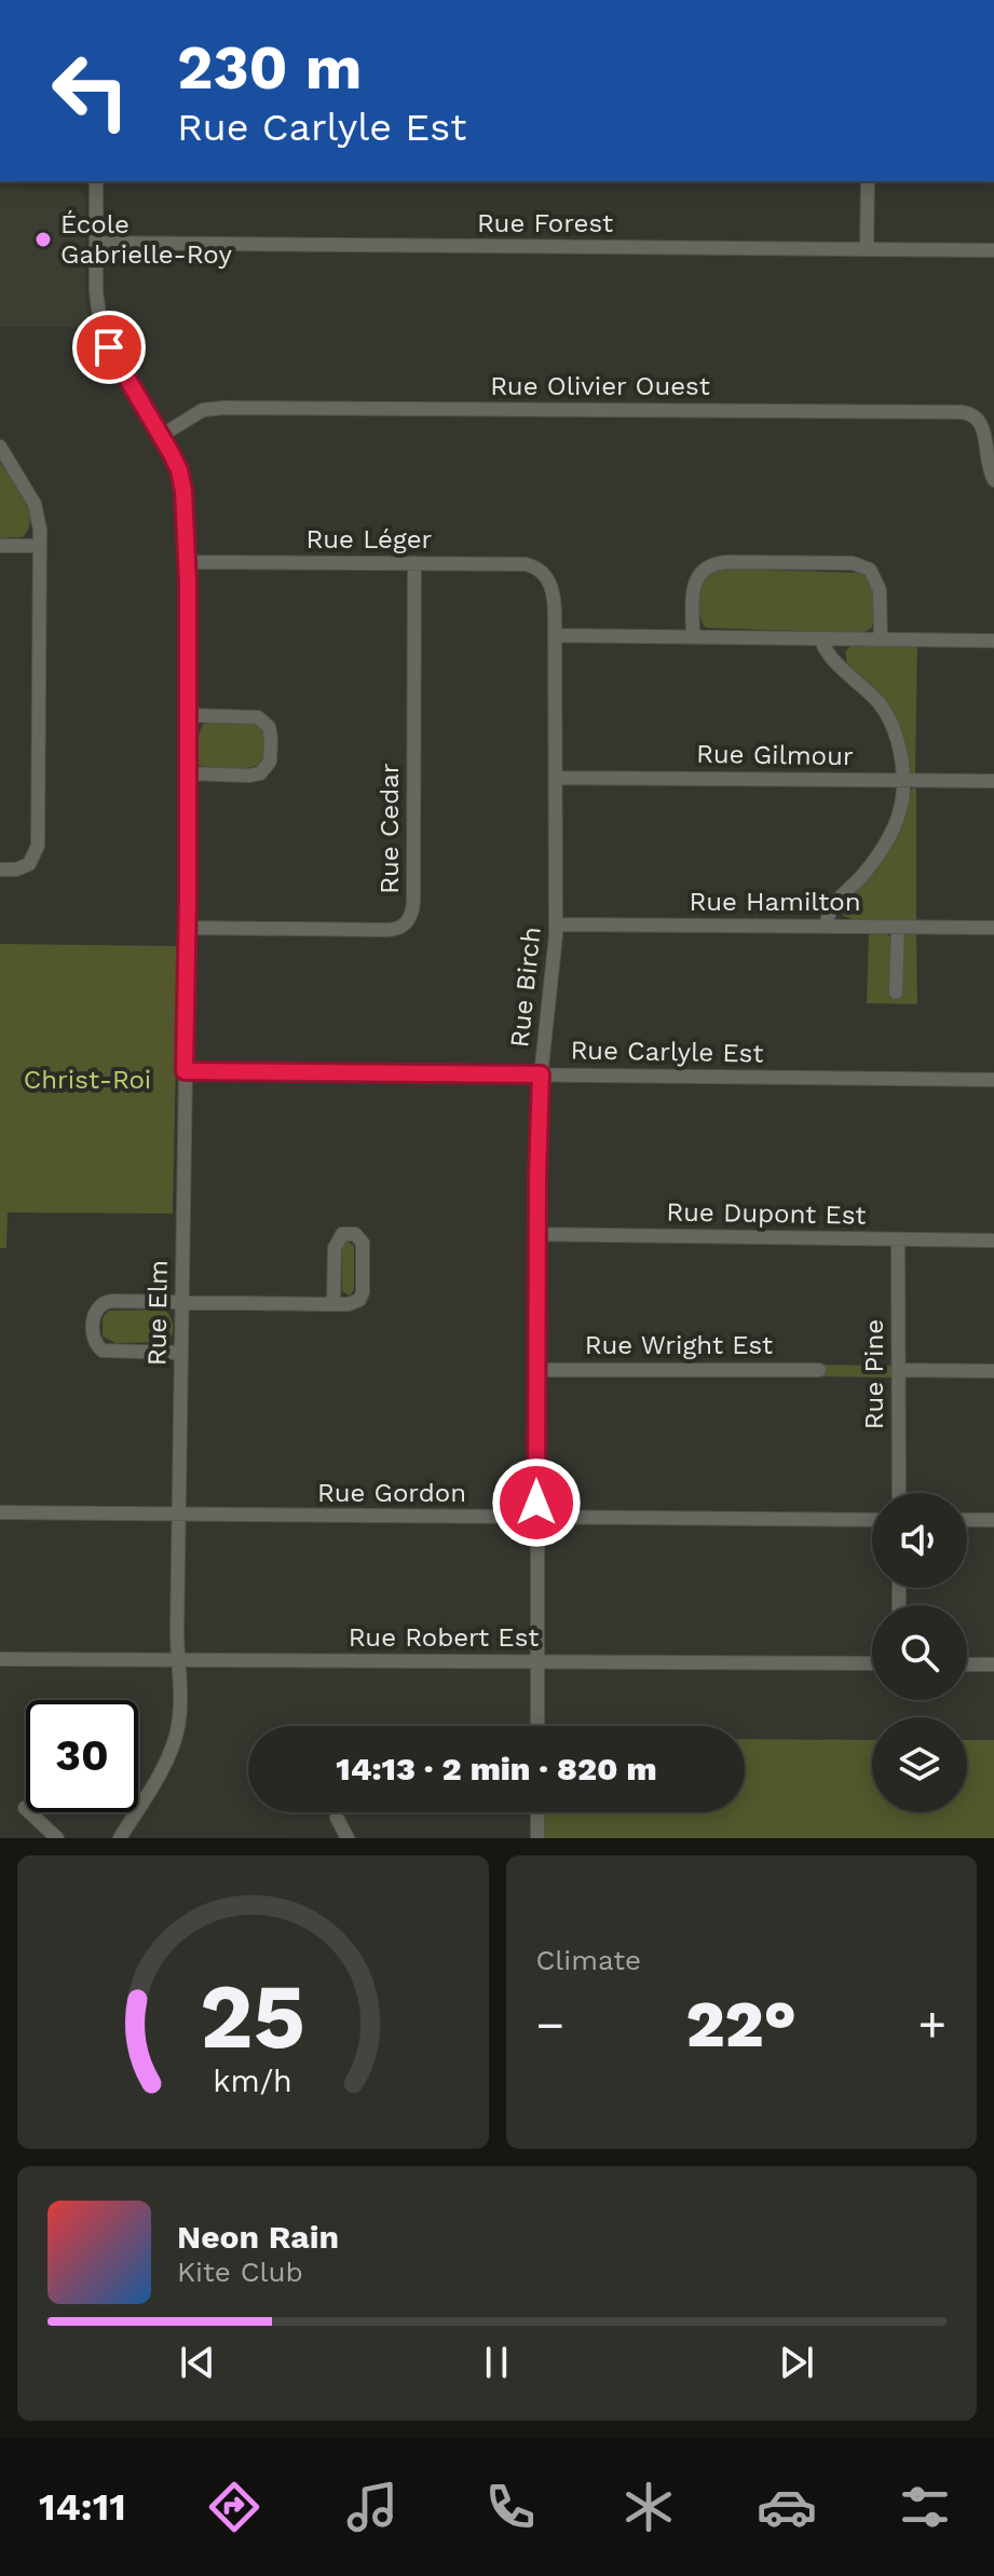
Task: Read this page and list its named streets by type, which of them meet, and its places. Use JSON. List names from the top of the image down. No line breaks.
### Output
{"streets":{"street":["Rue Forest","Rue Olivier Ouest","Rue Léger","Rue Gilmour","Rue Cedar","Rue Hamilton","Rue Birch","Rue Carlyle Est","Rue Dupont Est","Rue Elm","Rue Wright Est","Rue Pine","Rue Gordon","Rue Robert Est"]},"crossings":[["Rue Forest","Rue Elm"],["Rue Olivier Ouest","Rue Elm"],["Rue Léger","Rue Cedar"],["Rue Léger","Rue Birch"],["Rue Léger","Rue Elm"],["Rue Gilmour","Rue Birch"],["Rue Cedar","Rue Elm"],["Rue Hamilton","Rue Birch"],["Rue Birch","Rue Carlyle Est"],["Rue Birch","Rue Dupont Est"],["Rue Birch","Rue Wright Est"],["Rue Birch","Rue Gordon"],["Rue Birch","Rue Robert Est"],["Rue Carlyle Est","Rue Elm"],["Rue Dupont Est","Rue Pine"],["Rue Elm","Rue Gordon"],["Rue Elm","Rue Robert Est"]],"parks":["Christ-Roi"],"places":["École Gabrielle-Roy"],"page":{"turn":["230 m","Rue Carlyle Est"],"limit":"30","trip":"14:13 · 2 min · 820 m","tile":"Climate","heat":["−","22°","+"],"song":["Neon Rain","Kite Club"],"tabs":"14:11","gauge":["25","km/h"]}}
